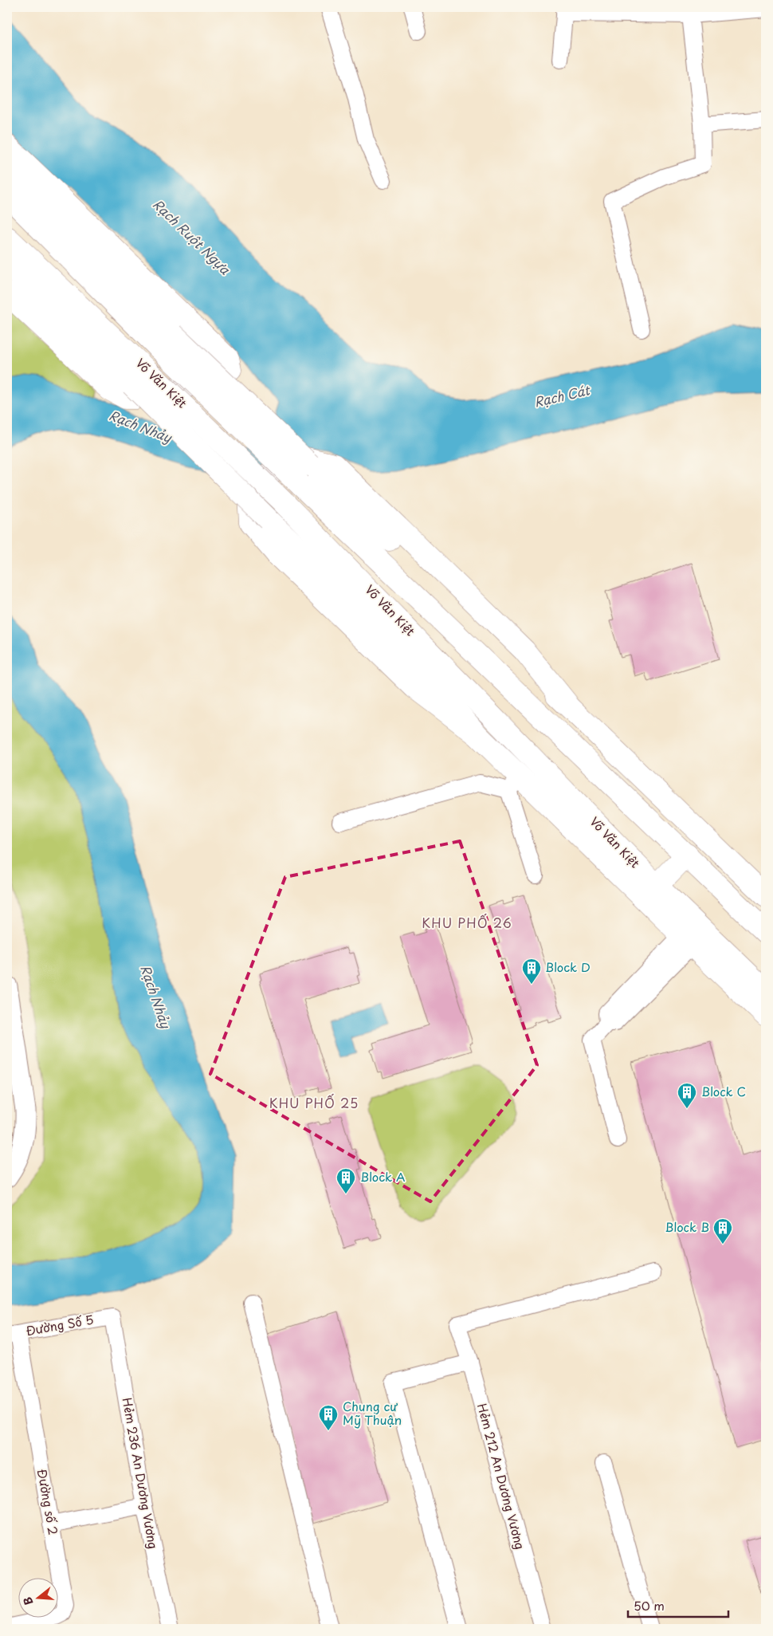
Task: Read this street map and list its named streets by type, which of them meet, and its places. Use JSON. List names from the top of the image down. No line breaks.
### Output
{"streets":{"main road":["Võ Văn Kiệt"],"street":["Đường Số 5","Hẻm 236 An Dương Vương","Hẻm 212 An Dương Vương","Đường số 2"]},"crossings":[["Đường Số 5","Hẻm 236 An Dương Vương"],["Đường Số 5","Đường số 2"]],"districts":["KHU PHỐ 26","KHU PHỐ 25"],"water":["Rạch Ruột Ngựa","Rạch Cát","Rạch Nhảy"],"places":{"building":["Block D","Block C","Block A","Block B","Chung cư Mỹ Thuận"]},"scale_bar":"50 m","north":"left"}
